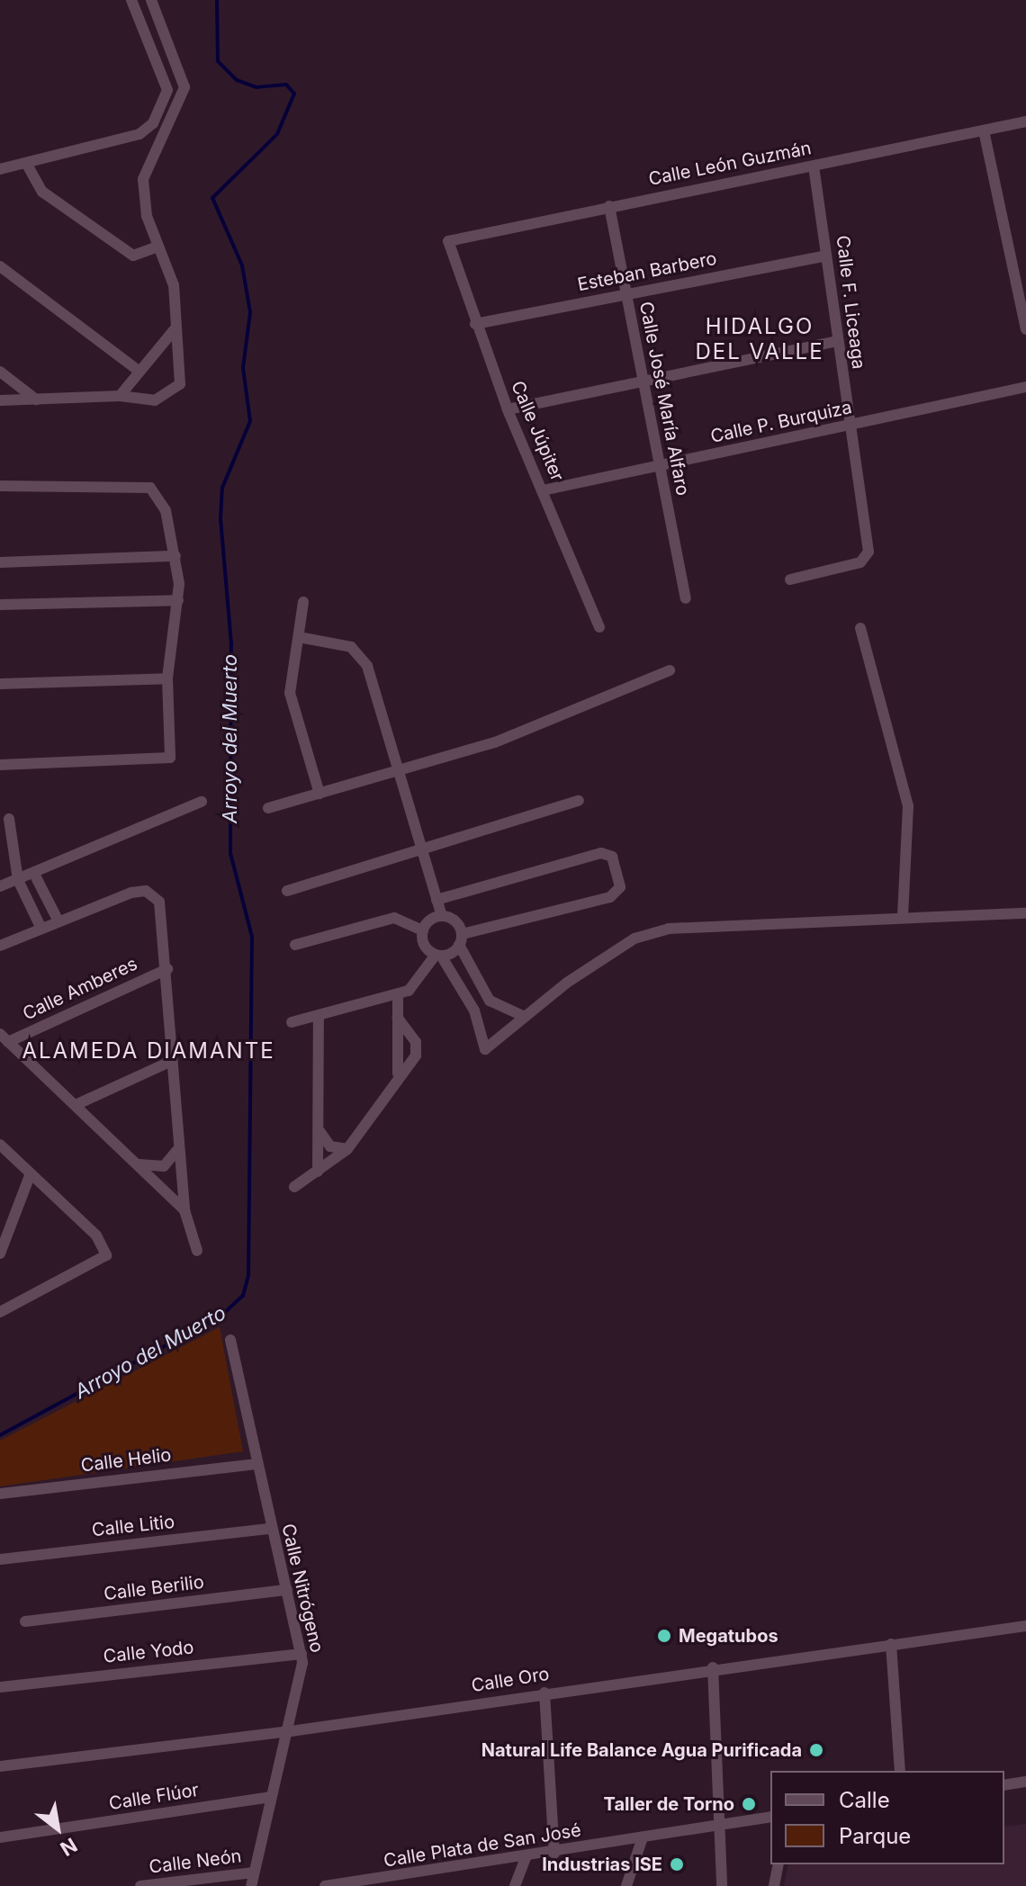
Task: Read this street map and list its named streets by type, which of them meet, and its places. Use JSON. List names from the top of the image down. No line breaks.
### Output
{"streets":{"street":["Calle León Guzmán","Esteban Barbero","Calle F. Liceaga","Calle José María Alfaro","Calle P. Burquiza","Calle Júpiter","Calle Amberes","Calle Helio","Calle Litio","Calle Berilio","Calle Nitrógeno","Calle Yodo","Calle Oro","Calle Flúor","Calle Plata de San José","Calle Neón"]},"crossings":[["Calle León Guzmán","Calle F. Liceaga"],["Calle León Guzmán","Calle José María Alfaro"],["Calle León Guzmán","Calle Júpiter"],["Esteban Barbero","Calle F. Liceaga"],["Esteban Barbero","Calle José María Alfaro"],["Esteban Barbero","Calle Júpiter"],["Calle F. Liceaga","Calle P. Burquiza"],["Calle José María Alfaro","Calle P. Burquiza"],["Calle P. Burquiza","Calle Júpiter"],["Calle Helio","Calle Nitrógeno"],["Calle Litio","Calle Nitrógeno"],["Calle Berilio","Calle Nitrógeno"],["Calle Nitrógeno","Calle Yodo"],["Calle Nitrógeno","Calle Oro"],["Calle Nitrógeno","Calle Flúor"],["Calle Nitrógeno","Calle Neón"]],"districts":["HIDALGO DEL VALLE","ALAMEDA DIAMANTE"],"water":["Arroyo del Muerto"],"places":["Megatubos","Natural Life Balance Agua Purificada","Taller de Torno","Industrias ISE"],"legend":["Calle","Parque"],"north":"bottom right"}
